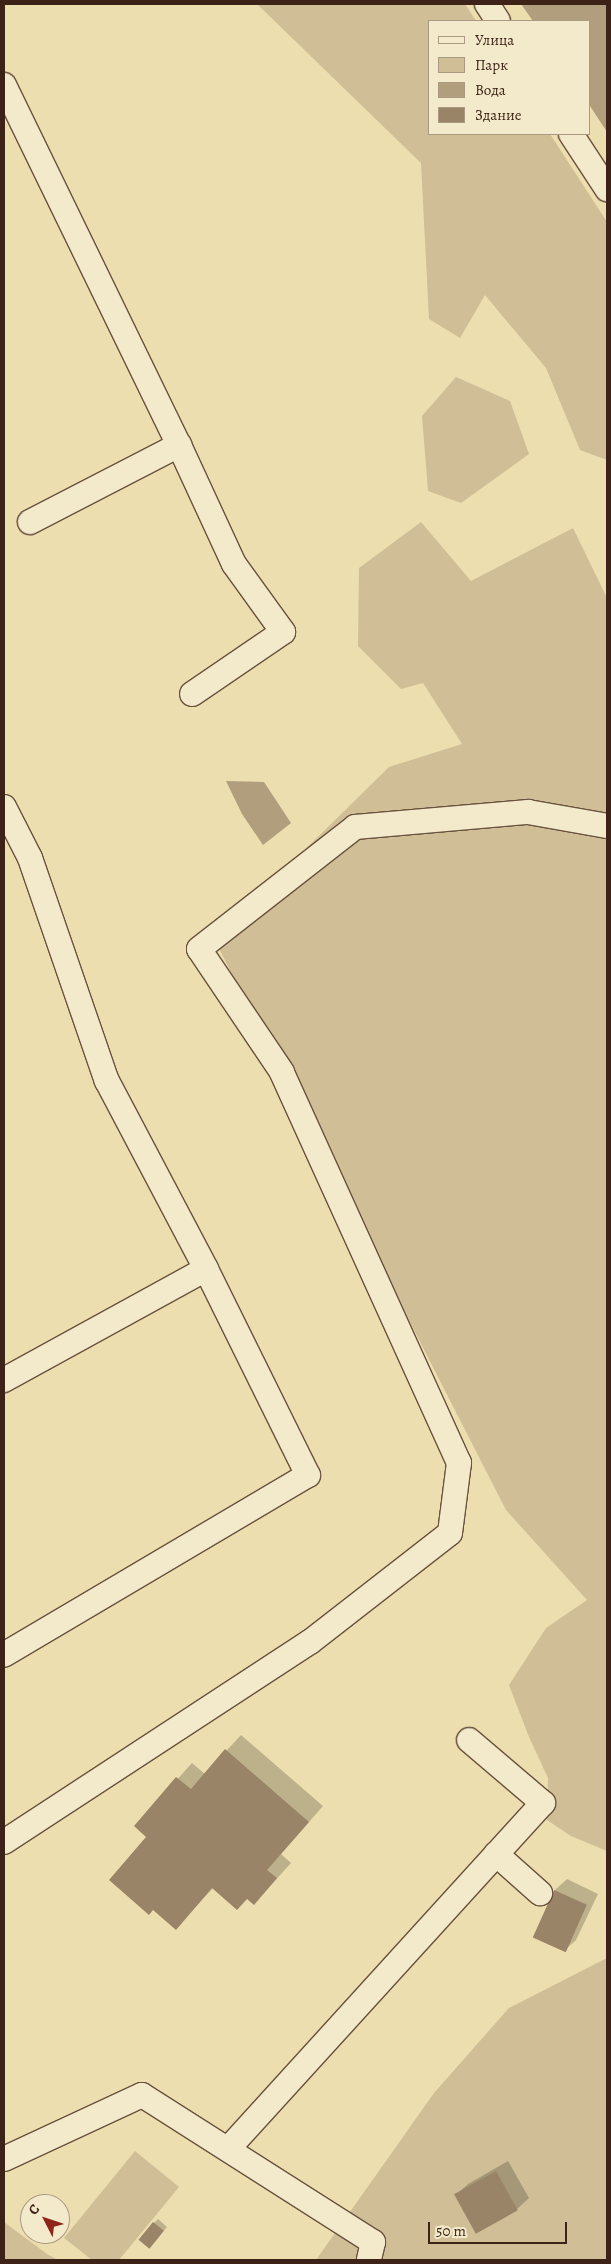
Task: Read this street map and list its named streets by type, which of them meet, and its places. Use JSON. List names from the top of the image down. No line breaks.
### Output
{"legend":["Улица","Парк","Вода","Здание"],"scale_bar":"50 m","north":"top left"}
